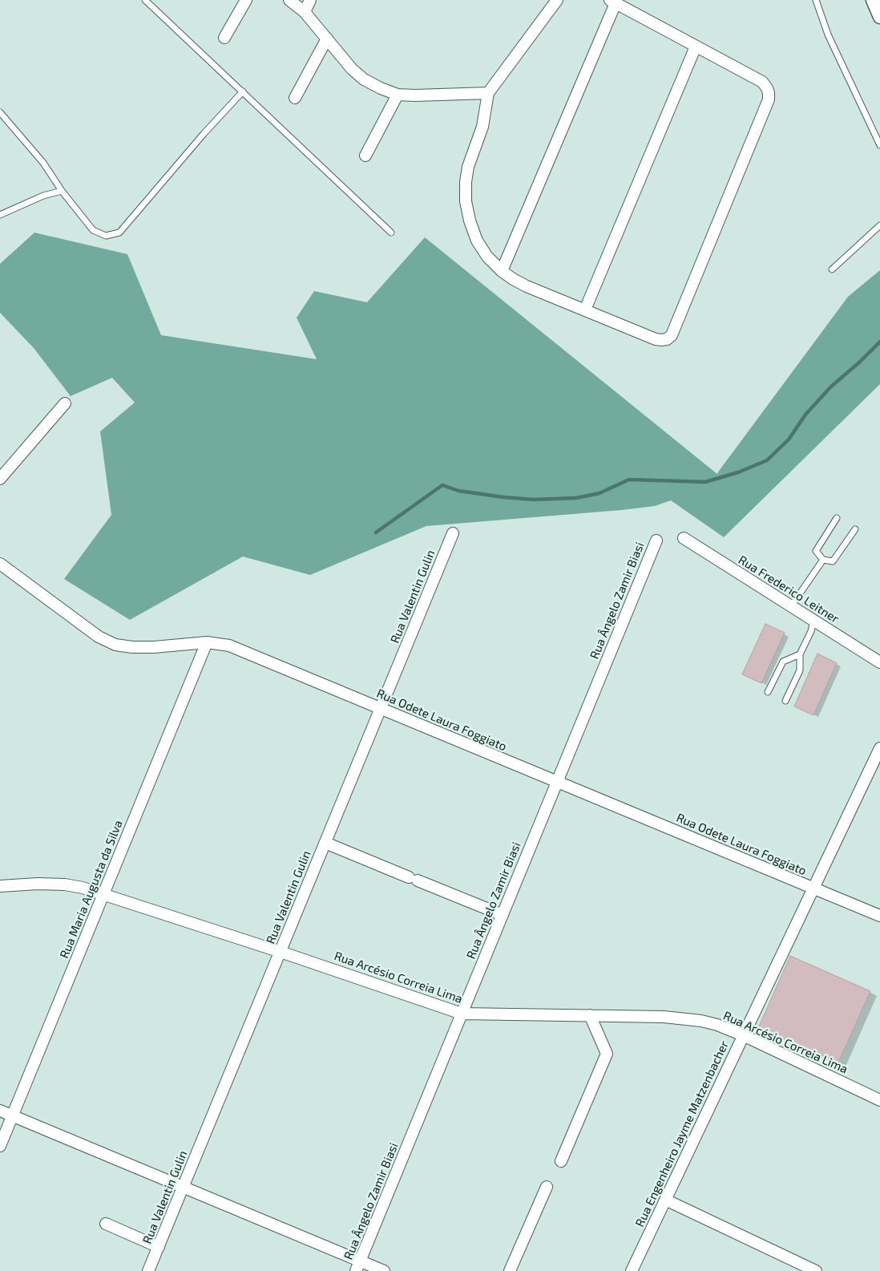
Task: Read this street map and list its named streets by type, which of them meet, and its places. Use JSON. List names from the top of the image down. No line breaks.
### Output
{"streets":{"street":["Rua Frederico Leitner","Rua Valentin Gulin","Rua Ângelo Zamir Biasi","Rua Odete Laura Foggiato","Rua Maria Augusta da Silva","Rua Arcésio Correia Lima","Rua Engenheiro Jayme Matzenbacher"]},"crossings":[["Rua Valentin Gulin","Rua Odete Laura Foggiato"],["Rua Valentin Gulin","Rua Arcésio Correia Lima"],["Rua Ângelo Zamir Biasi","Rua Odete Laura Foggiato"],["Rua Ângelo Zamir Biasi","Rua Arcésio Correia Lima"],["Rua Odete Laura Foggiato","Rua Maria Augusta da Silva"],["Rua Odete Laura Foggiato","Rua Engenheiro Jayme Matzenbacher"],["Rua Maria Augusta da Silva","Rua Arcésio Correia Lima"],["Rua Arcésio Correia Lima","Rua Engenheiro Jayme Matzenbacher"]]}
